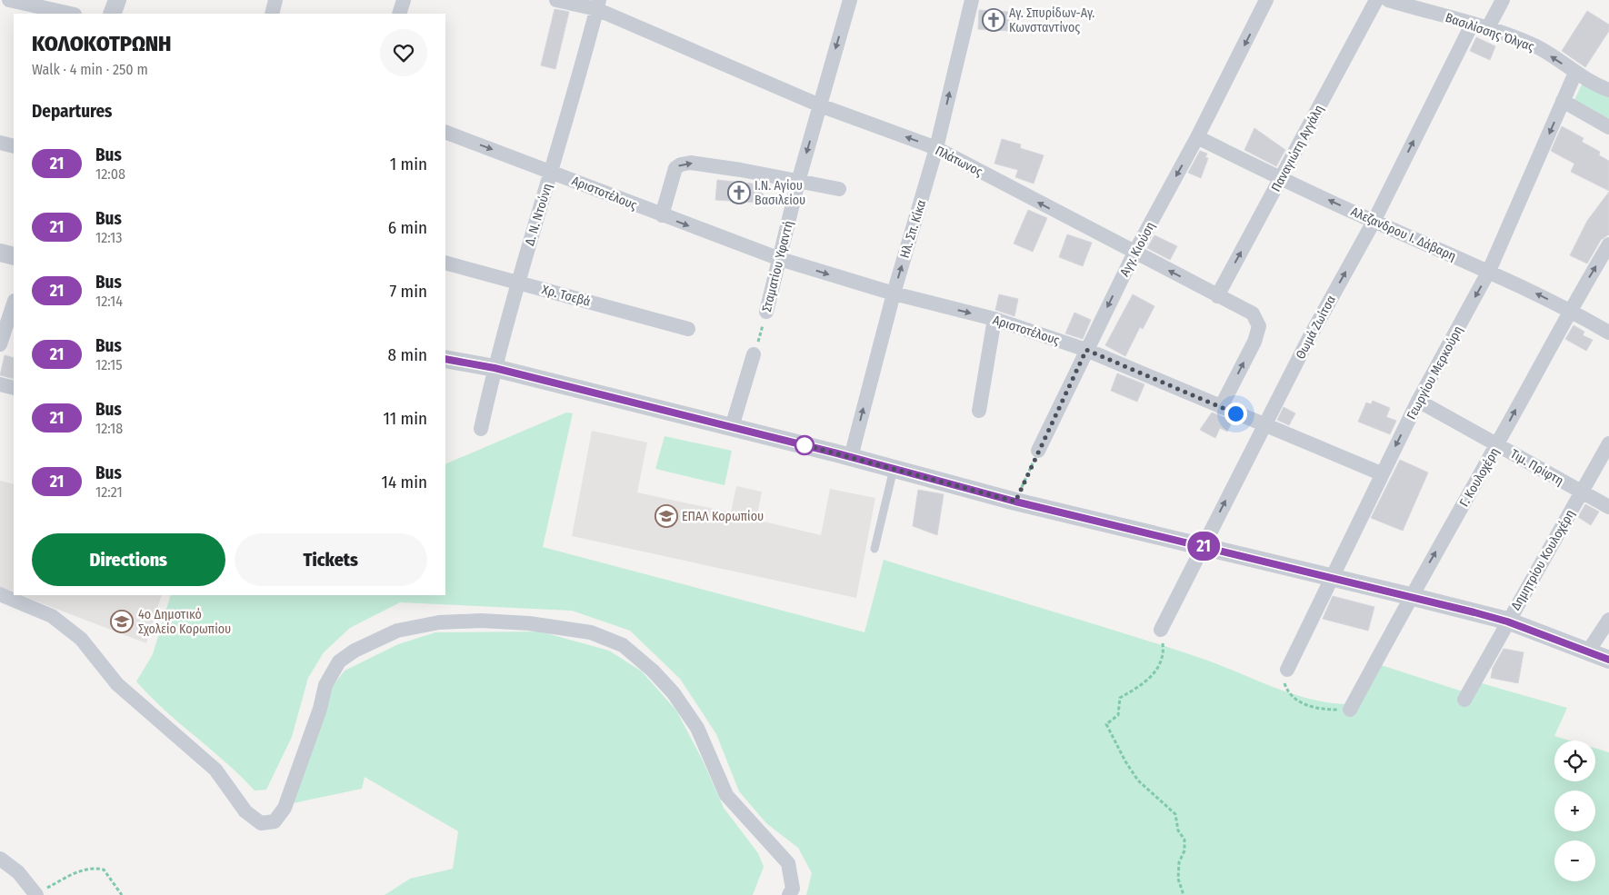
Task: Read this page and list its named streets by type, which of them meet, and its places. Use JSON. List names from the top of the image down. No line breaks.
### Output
{"streets":{"street":["Βασιλίσσης Όλγας","Παναγιώτη Αγγάλη","Πλάτωνος","Αριστοτέλους","Δ. Ν. Ντούνη","Ηλ. Σπ. Κίκα","Αλεζανδρου Ι. Δάβαρη","Αγγ. Κιούση","Σταματίου Υφαντή","Χρ. Τσεβά","Θωμά Ζωίτσα","Γεωργίου Μερκούρη","Τιμ. Πρίφτη","Γ. Κουλοχέρη","Δημητρίου Κουλοχέρη"]},"crossings":[["Βασιλίσσης Όλγας","Θωμά Ζωίτσα"],["Βασιλίσσης Όλγας","Γεωργίου Μερκούρη"],["Παναγιώτη Αγγάλη","Πλάτωνος"],["Παναγιώτη Αγγάλη","Αλεζανδρου Ι. Δάβαρη"],["Πλάτωνος","Αριστοτέλους"],["Πλάτωνος","Δ. Ν. Ντούνη"],["Πλάτωνος","Ηλ. Σπ. Κίκα"],["Πλάτωνος","Αγγ. Κιούση"],["Πλάτωνος","Σταματίου Υφαντή"],["Αριστοτέλους","Δ. Ν. Ντούνη"],["Αριστοτέλους","Ηλ. Σπ. Κίκα"],["Αριστοτέλους","Αγγ. Κιούση"],["Αριστοτέλους","Σταματίου Υφαντή"],["Αριστοτέλους","Θωμά Ζωίτσα"],["Αριστοτέλους","Γεωργίου Μερκούρη"],["Δ. Ν. Ντούνη","Χρ. Τσεβά"],["Αλεζανδρου Ι. Δάβαρη","Αγγ. Κιούση"],["Αλεζανδρου Ι. Δάβαρη","Θωμά Ζωίτσα"],["Αλεζανδρου Ι. Δάβαρη","Γεωργίου Μερκούρη"],["Αλεζανδρου Ι. Δάβαρη","Γ. Κουλοχέρη"],["Γεωργίου Μερκούρη","Τιμ. Πρίφτη"],["Τιμ. Πρίφτη","Γ. Κουλοχέρη"],["Τιμ. Πρίφτη","Δημητρίου Κουλοχέρη"]],"one_way":["Βασιλίσσης Όλγας","Παναγιώτη Αγγάλη","Πλάτωνος","Αριστοτέλους","Αλεζανδρου Ι. Δάβαρη","Αγγ. Κιούση","Σταματίου Υφαντή","Θωμά Ζωίτσα","Γεωργίου Μερκούρη","Γ. Κουλοχέρη"],"places":{"church":["Αγ. Σπυρίδων-Αγ. Κωνσταντίνος","Ι.Ν. Αγίου Βασιλείου"],"school or university":["ΕΠΑΛ Κορωπίου","4ο Δημοτικό Σχολείο Κορωπίου"]},"lines":["bus line 21"],"page":{"on_map":"21","heading":[["ΚΟΛΟΚΟΤΡΩΝΗ","Walk · 4 min · 250 m"],"Departures"],"list":[{"mark":"21","name":"Bus","note":"12:08","value":"1 min"},{"mark":"21","name":"Bus","note":"12:13","value":"6 min"},{"mark":"21","name":"Bus","note":"12:14","value":"7 min"},{"mark":"21","name":"Bus","note":"12:15","value":"8 min"},{"mark":"21","name":"Bus","note":"12:18","value":"11 min"},{"mark":"21","name":"Bus","note":"12:21","value":"14 min"}],"buttons":["Directions","Tickets"],"map_buttons":["+","−"]}}
